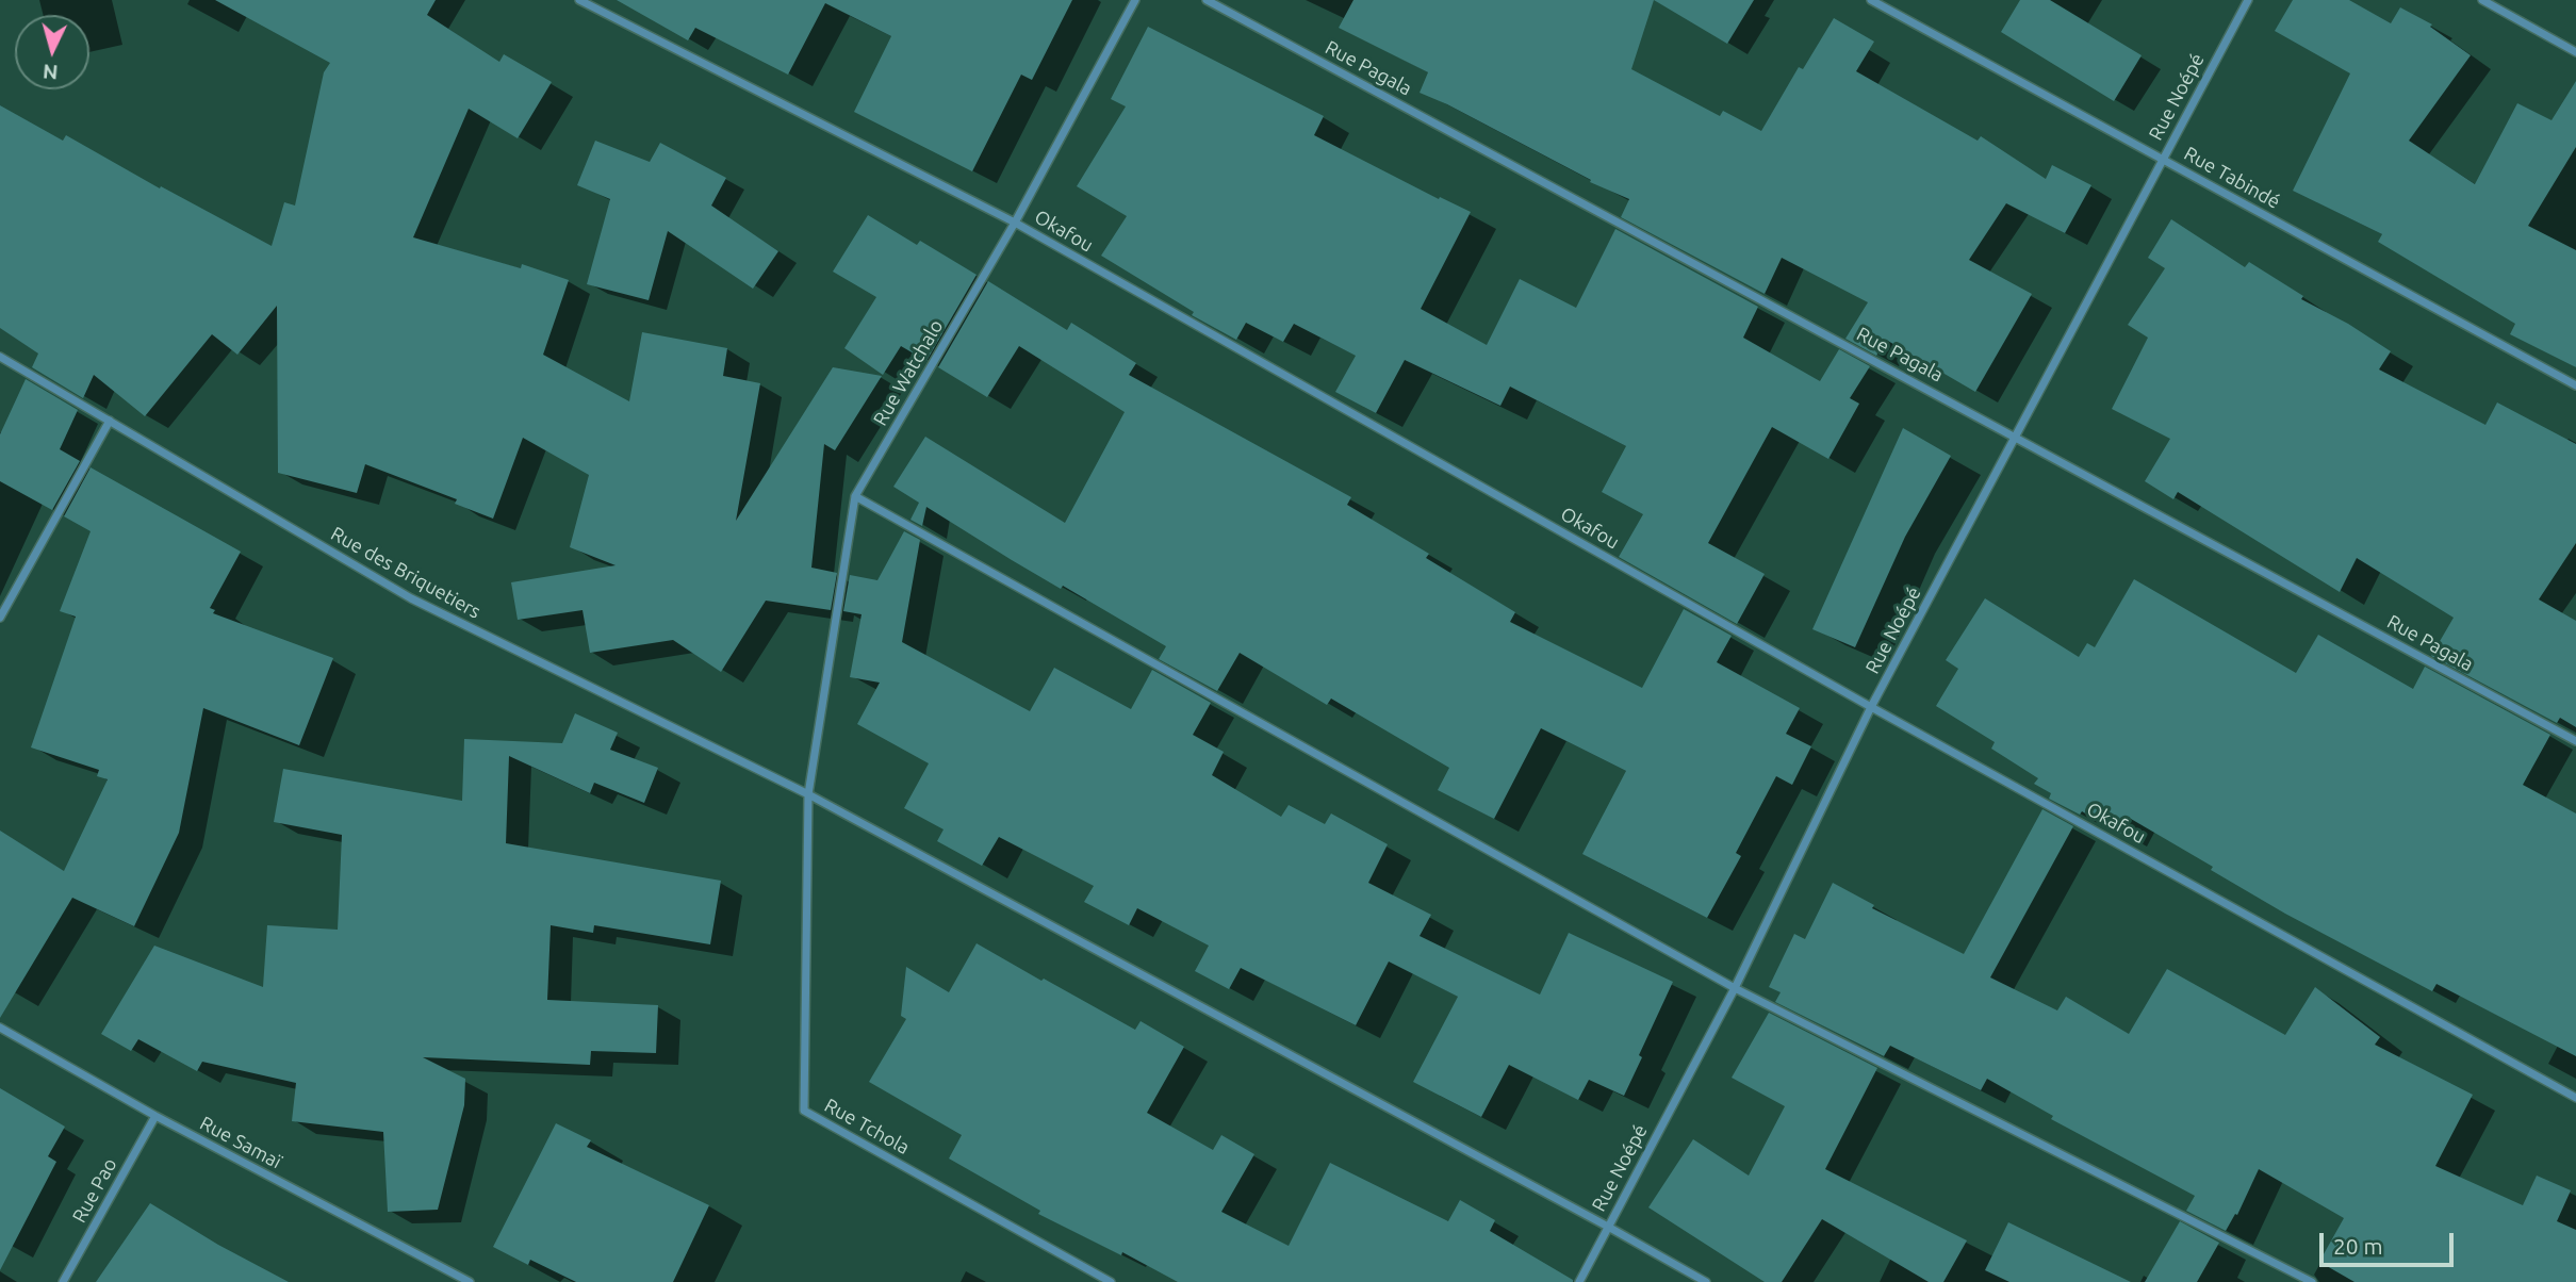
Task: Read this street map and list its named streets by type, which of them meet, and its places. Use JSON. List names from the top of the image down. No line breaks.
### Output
{"streets":{"street":["Rue Pagala","Rue Noépé","Rue Tabindé","Okafou","Rue Watchalo","Rue des Briquetiers","Rue Tchola","Rue Samaï","Rue Pao"]},"crossings":[["Rue Pagala","Rue Noépé"],["Rue Noépé","Rue Tabindé"],["Rue Noépé","Okafou"],["Rue Noépé","Rue des Briquetiers"],["Okafou","Rue Watchalo"],["Rue Watchalo","Rue des Briquetiers"],["Rue Watchalo","Rue Tchola"],["Rue des Briquetiers","Rue Tchola"],["Rue Samaï","Rue Pao"]],"scale_bar":"20 m","north":"bottom"}
